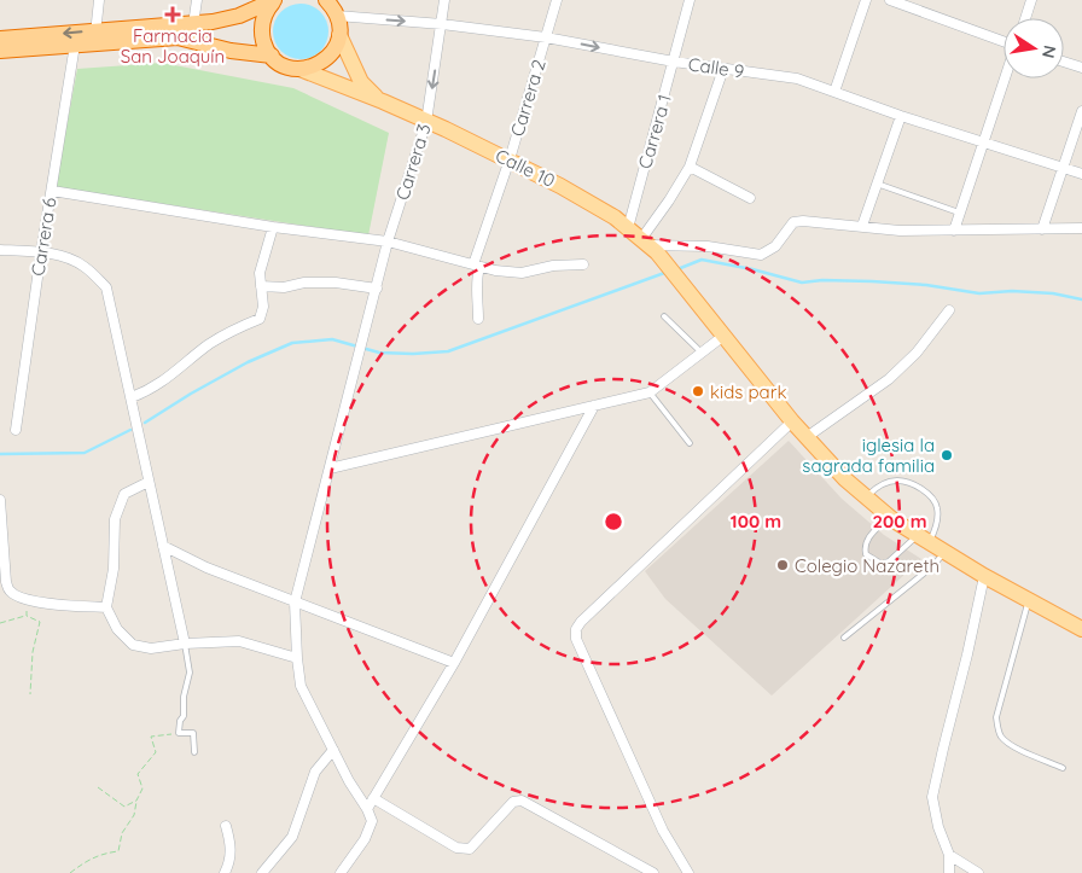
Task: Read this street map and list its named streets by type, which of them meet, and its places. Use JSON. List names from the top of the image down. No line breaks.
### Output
{"streets":{"main road":["Calle 10"],"street":["Calle 9","Carrera 2","Carrera 1","Carrera 3","Carrera 6"]},"crossings":[["Calle 9","Carrera 2"],["Calle 9","Carrera 1"],["Calle 9","Carrera 3"],["Carrera 2","Calle 10"],["Carrera 1","Calle 10"],["Carrera 3","Calle 10"]],"places":{"health":["Farmacia San Joaquín"],"other":["kids park","iglesia la sagrada familia","Colegio Nazareth"]},"north":"right","rings":["100 m","200 m"]}
